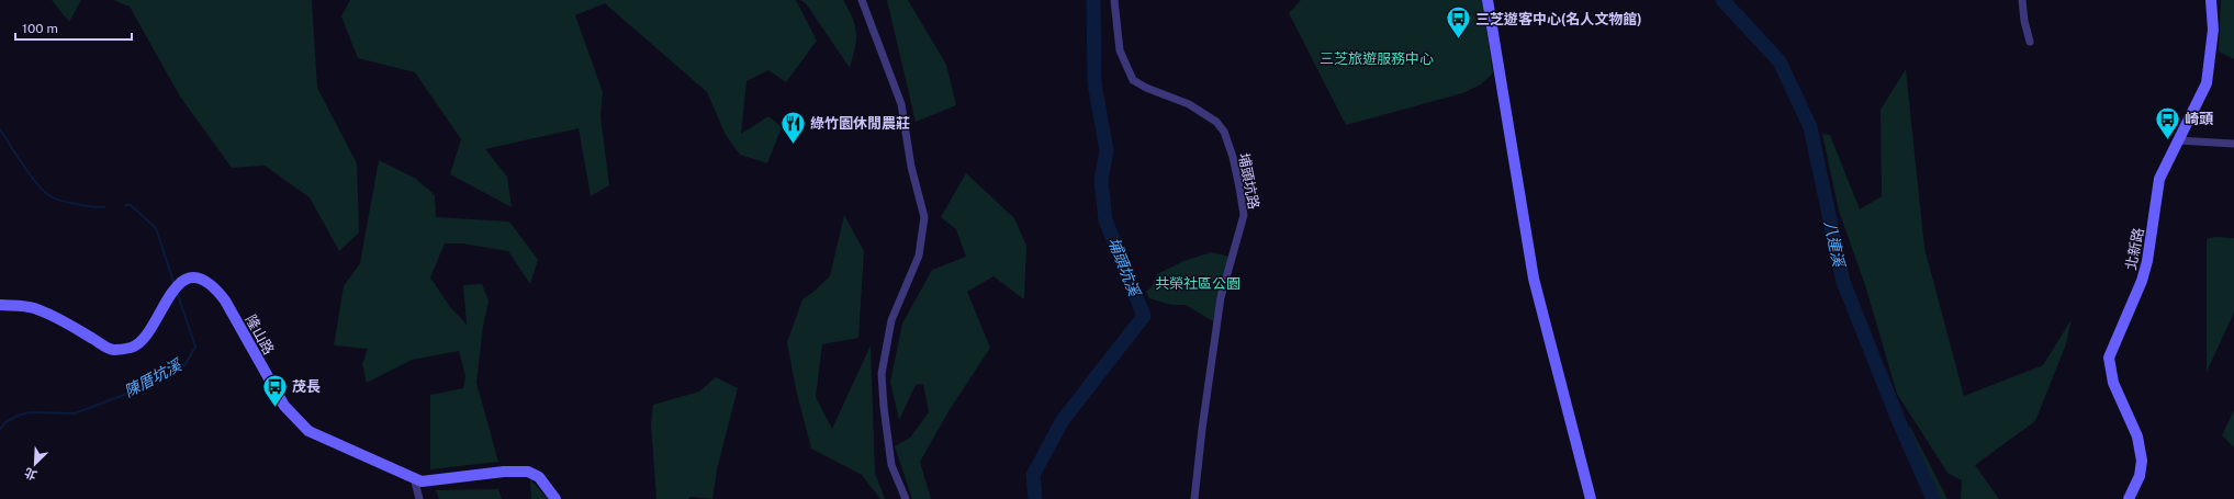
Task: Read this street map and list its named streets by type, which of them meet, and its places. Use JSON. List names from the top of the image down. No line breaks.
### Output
{"streets":{"street":["埔頭坑路","北新路","隆山路"]},"water":["八連溪","埔頭坑溪","陳厝坑溪"],"parks":["三芝旅遊服務中心","共榮社區公園"],"places":{"bus stop":["三芝遊客中心(名人文物館)","崎頭","茂長"],"restaurant":["綠竹園休閒農莊"]},"scale_bar":"100 m","north":"bottom left"}
